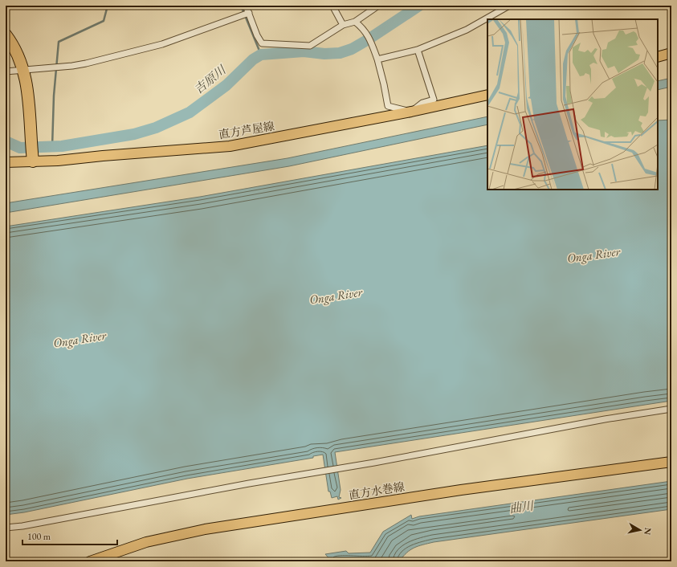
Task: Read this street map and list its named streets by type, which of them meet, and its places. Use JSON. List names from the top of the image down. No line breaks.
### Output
{"streets":{"main road":["直方芦屋線","直方水巻線"]},"water":["吉原川","Onga River","曲川"],"scale_bar":"100 m","north":"right"}
